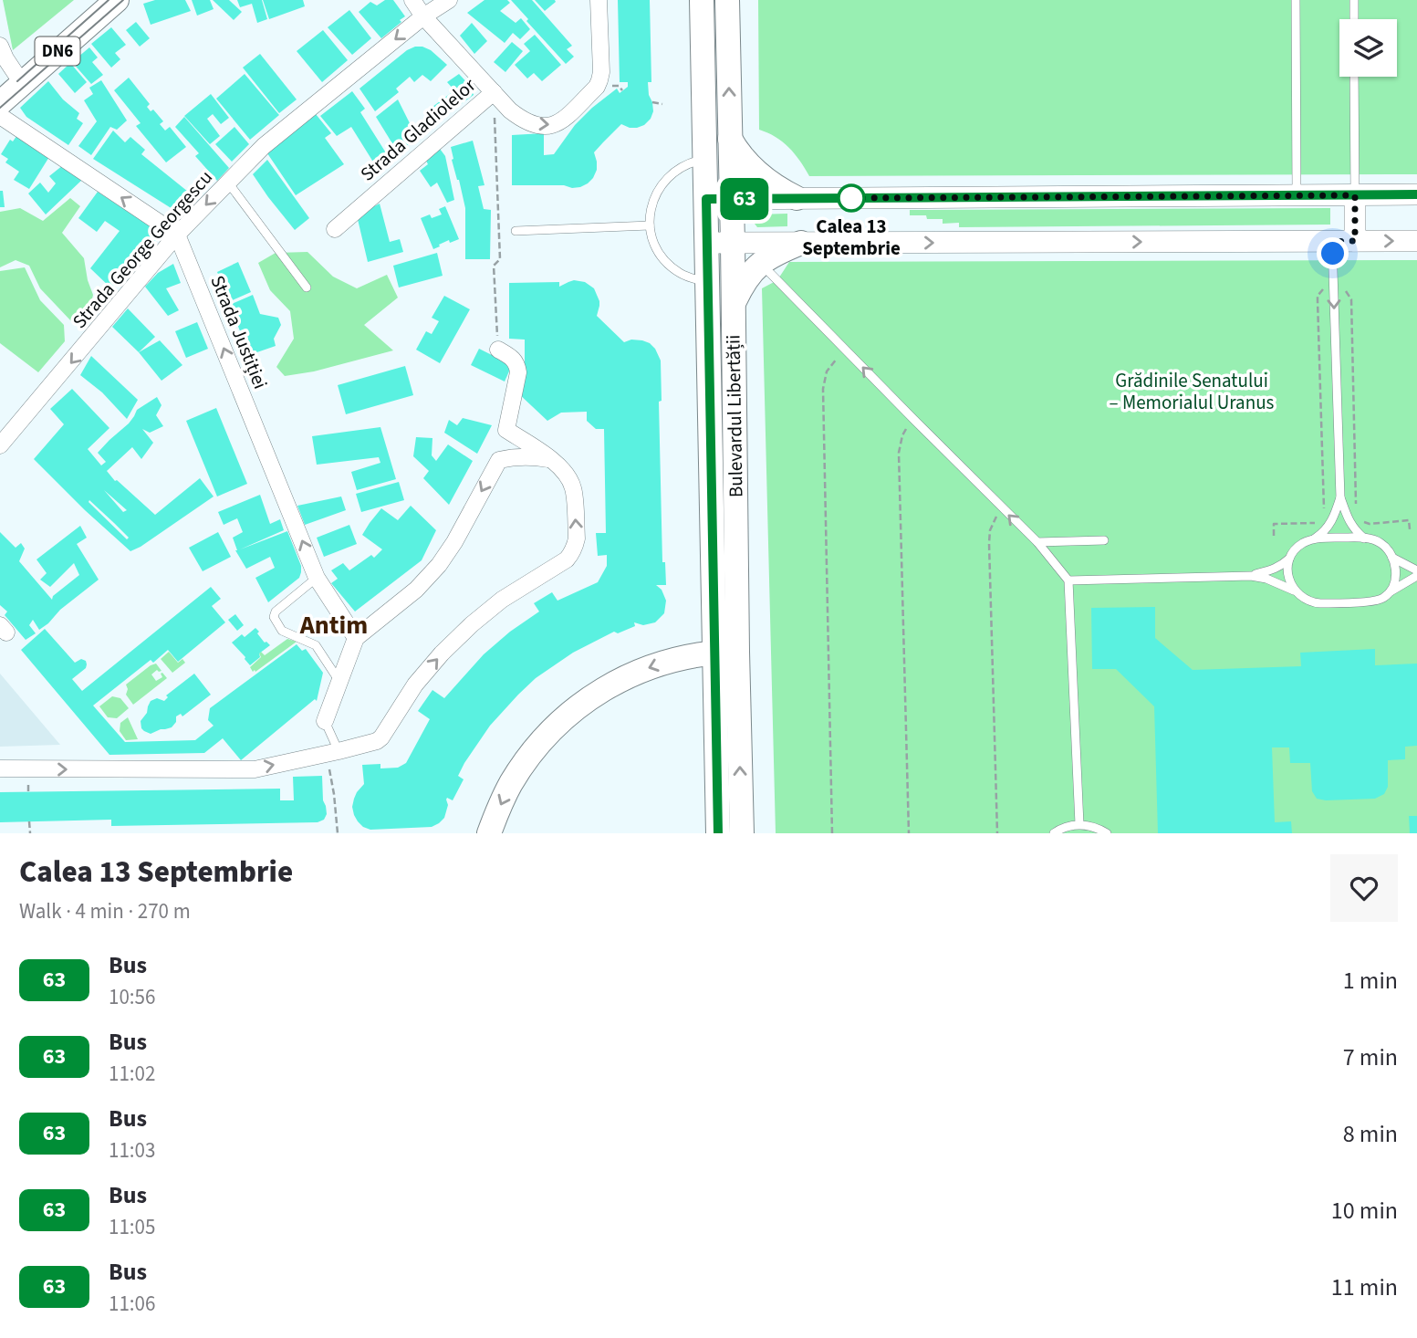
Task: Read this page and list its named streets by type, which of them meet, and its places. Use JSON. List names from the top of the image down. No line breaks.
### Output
{"streets":{"main road":["DN6","Bulevardul Libertății"],"street":["Strada Gladiolelor","Strada George Georgescu","Strada Justiției"]},"crossings":[["Strada Gladiolelor","Strada George Georgescu"],["Strada George Georgescu","Strada Justiției"]],"one_way":["Strada George Georgescu","Strada Justiției"],"districts":["Antim"],"parks":["Grădinile Senatului – Memorialul Uranus"],"places":["Calea 13 Septembrie"],"lines":["bus line 63"],"page":{"on_map":"63","heading":["Calea 13 Septembrie","Walk · 4 min · 270 m"],"list":[{"mark":"63","name":"Bus","note":"10:56","value":"1 min"},{"mark":"63","name":"Bus","note":"11:02","value":"7 min"},{"mark":"63","name":"Bus","note":"11:03","value":"8 min"},{"mark":"63","name":"Bus","note":"11:05","value":"10 min"},{"mark":"63","name":"Bus","note":"11:06","value":"11 min"}]}}
